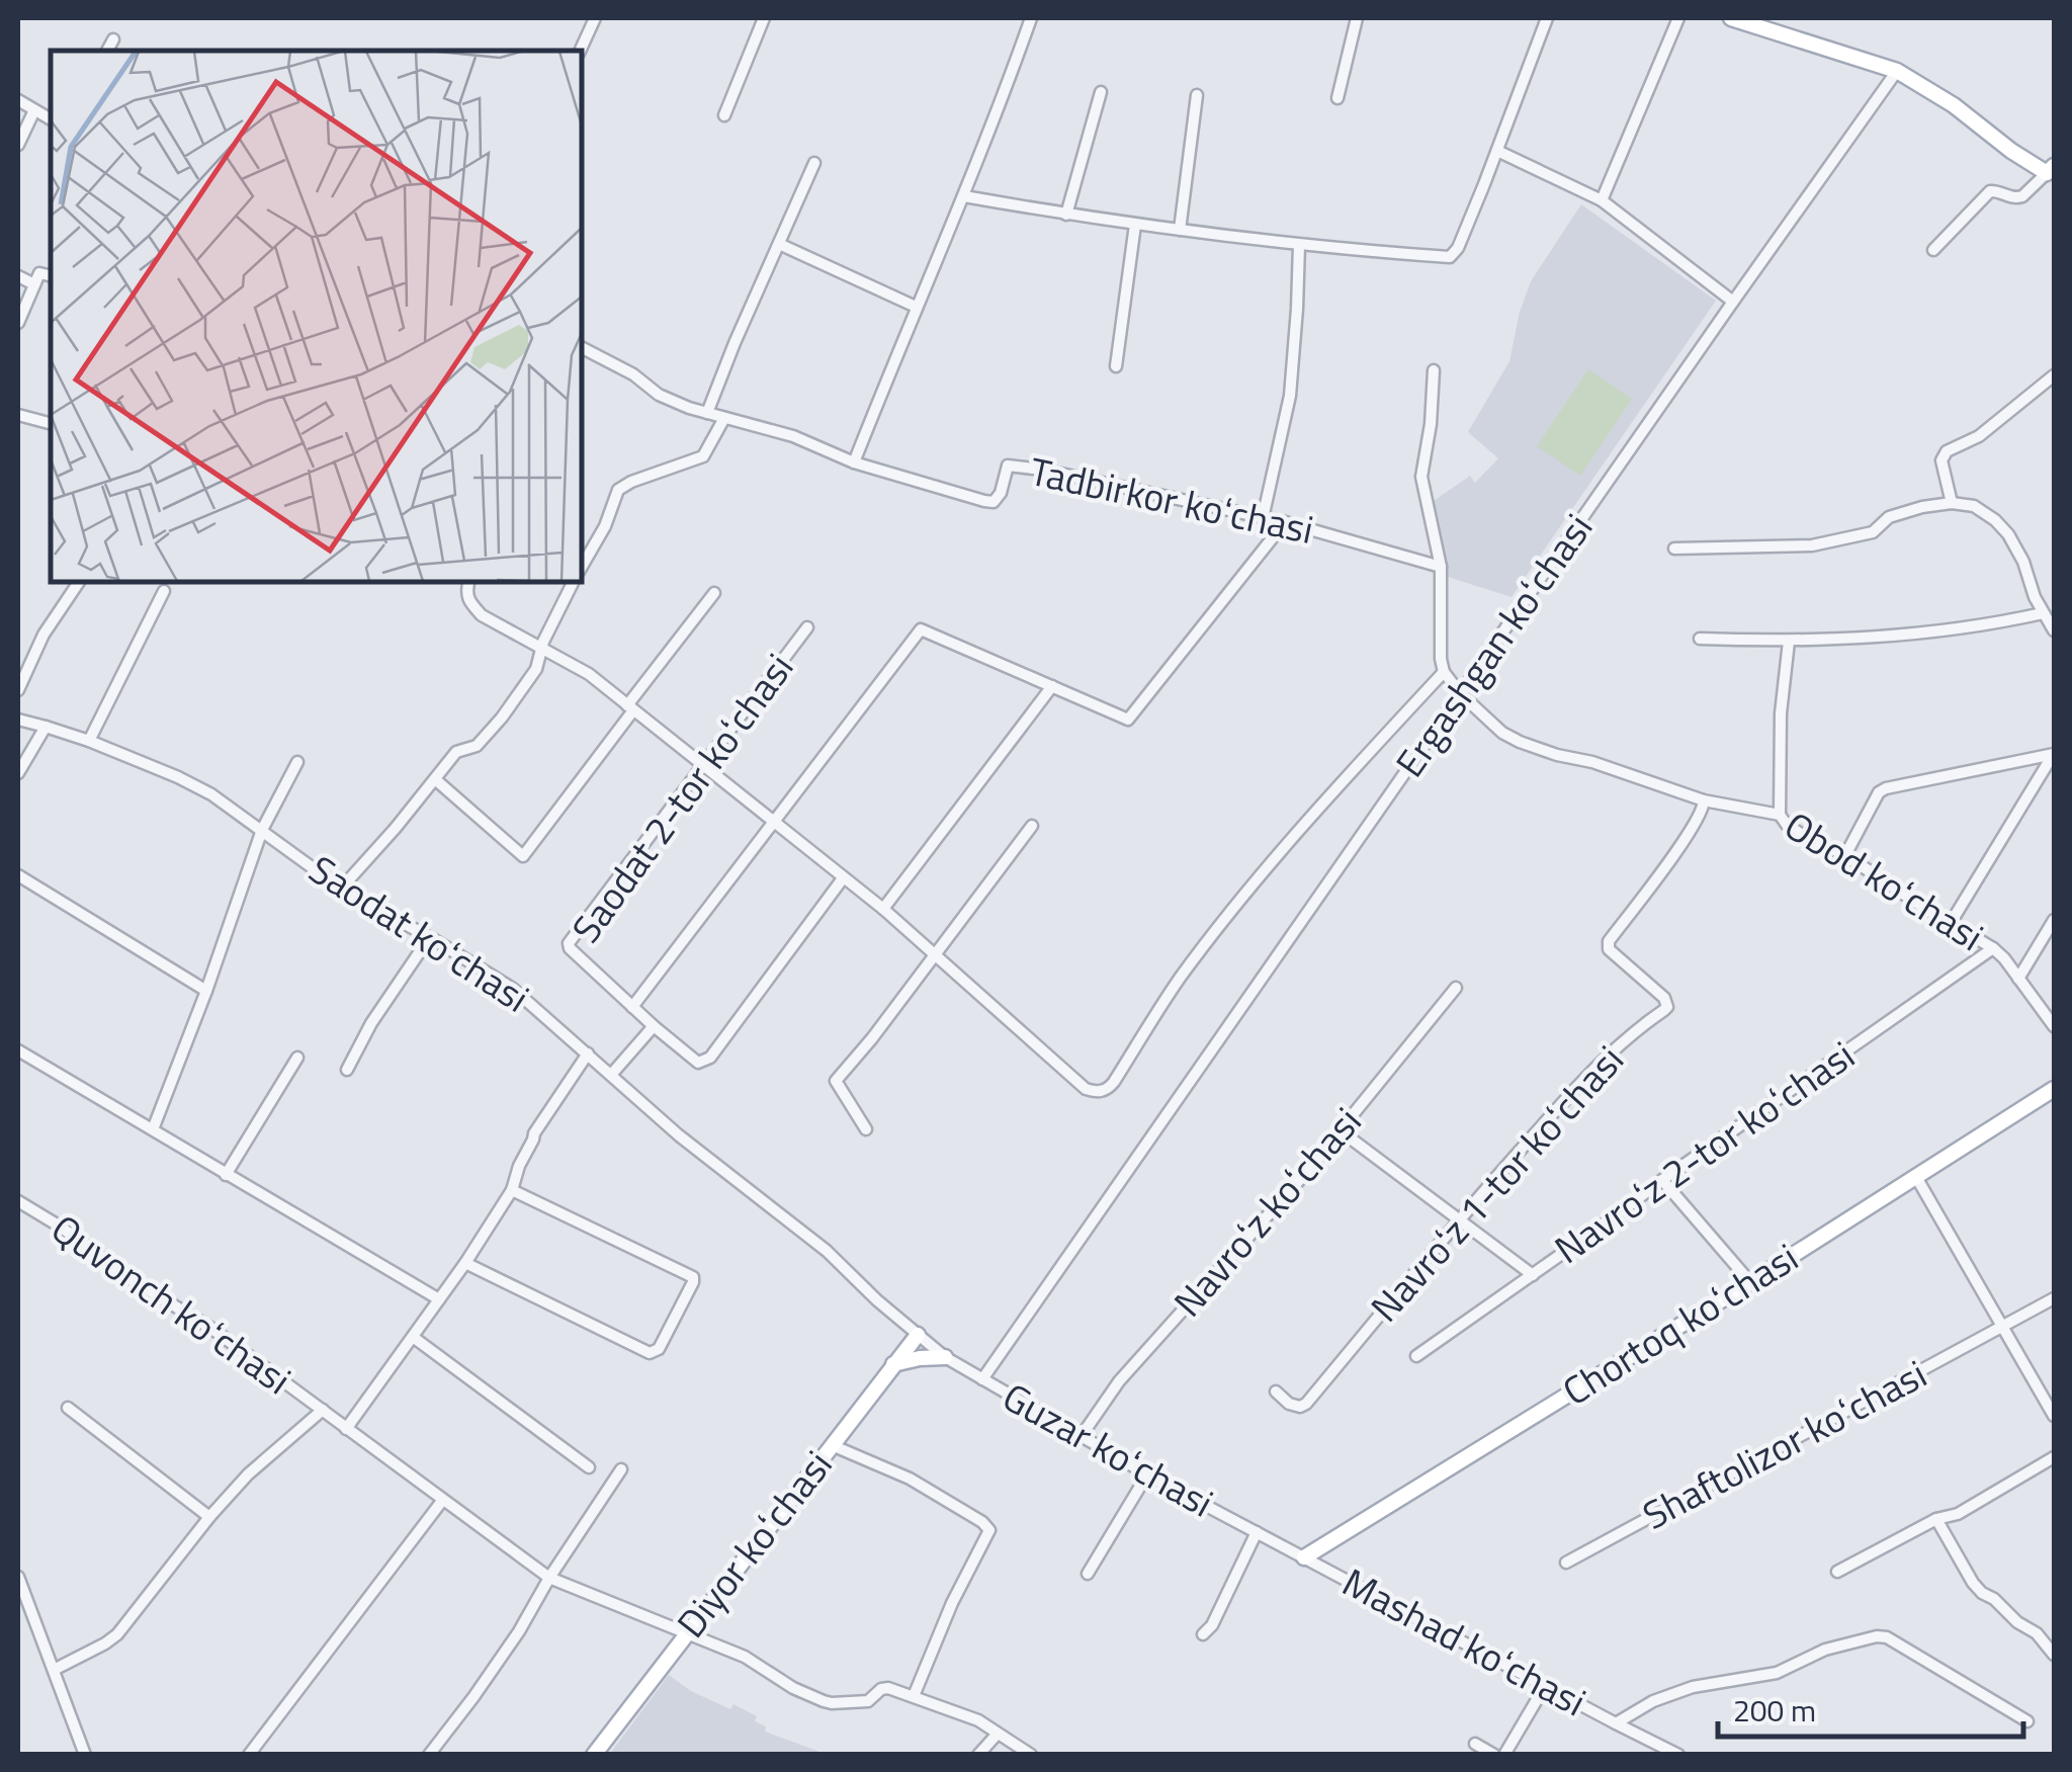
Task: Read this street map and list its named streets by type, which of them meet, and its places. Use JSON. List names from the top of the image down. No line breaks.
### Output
{"streets":{"main road":["Chortoq koʻchasi","Diyor koʻchasi"],"street":["Tadbirkor koʻchasi","Ergashgan koʻchasi","Saodat 2-tor koʻchasi","Obod koʻchasi","Saodat koʻchasi","Navroʻz 2-tor koʻchasi","Navroʻz 1-tor koʻchasi","Navroʻz koʻchasi","Quvonch koʻchasi","Shaftolizor koʻchasi","Guzar koʻchasi","Mashad koʻchasi"]},"crossings":[["Ergashgan koʻchasi","Obod koʻchasi"],["Ergashgan koʻchasi","Guzar koʻchasi"],["Obod koʻchasi","Navroʻz 2-tor koʻchasi"],["Obod koʻchasi","Navroʻz 1-tor koʻchasi"],["Saodat koʻchasi","Guzar koʻchasi"],["Saodat koʻchasi","Diyor koʻchasi"],["Navroʻz koʻchasi","Guzar koʻchasi"],["Quvonch koʻchasi","Diyor koʻchasi"],["Chortoq koʻchasi","Guzar koʻchasi"],["Chortoq koʻchasi","Mashad koʻchasi"],["Guzar koʻchasi","Diyor koʻchasi"],["Guzar koʻchasi","Mashad koʻchasi"]],"scale_bar":"200 m"}
